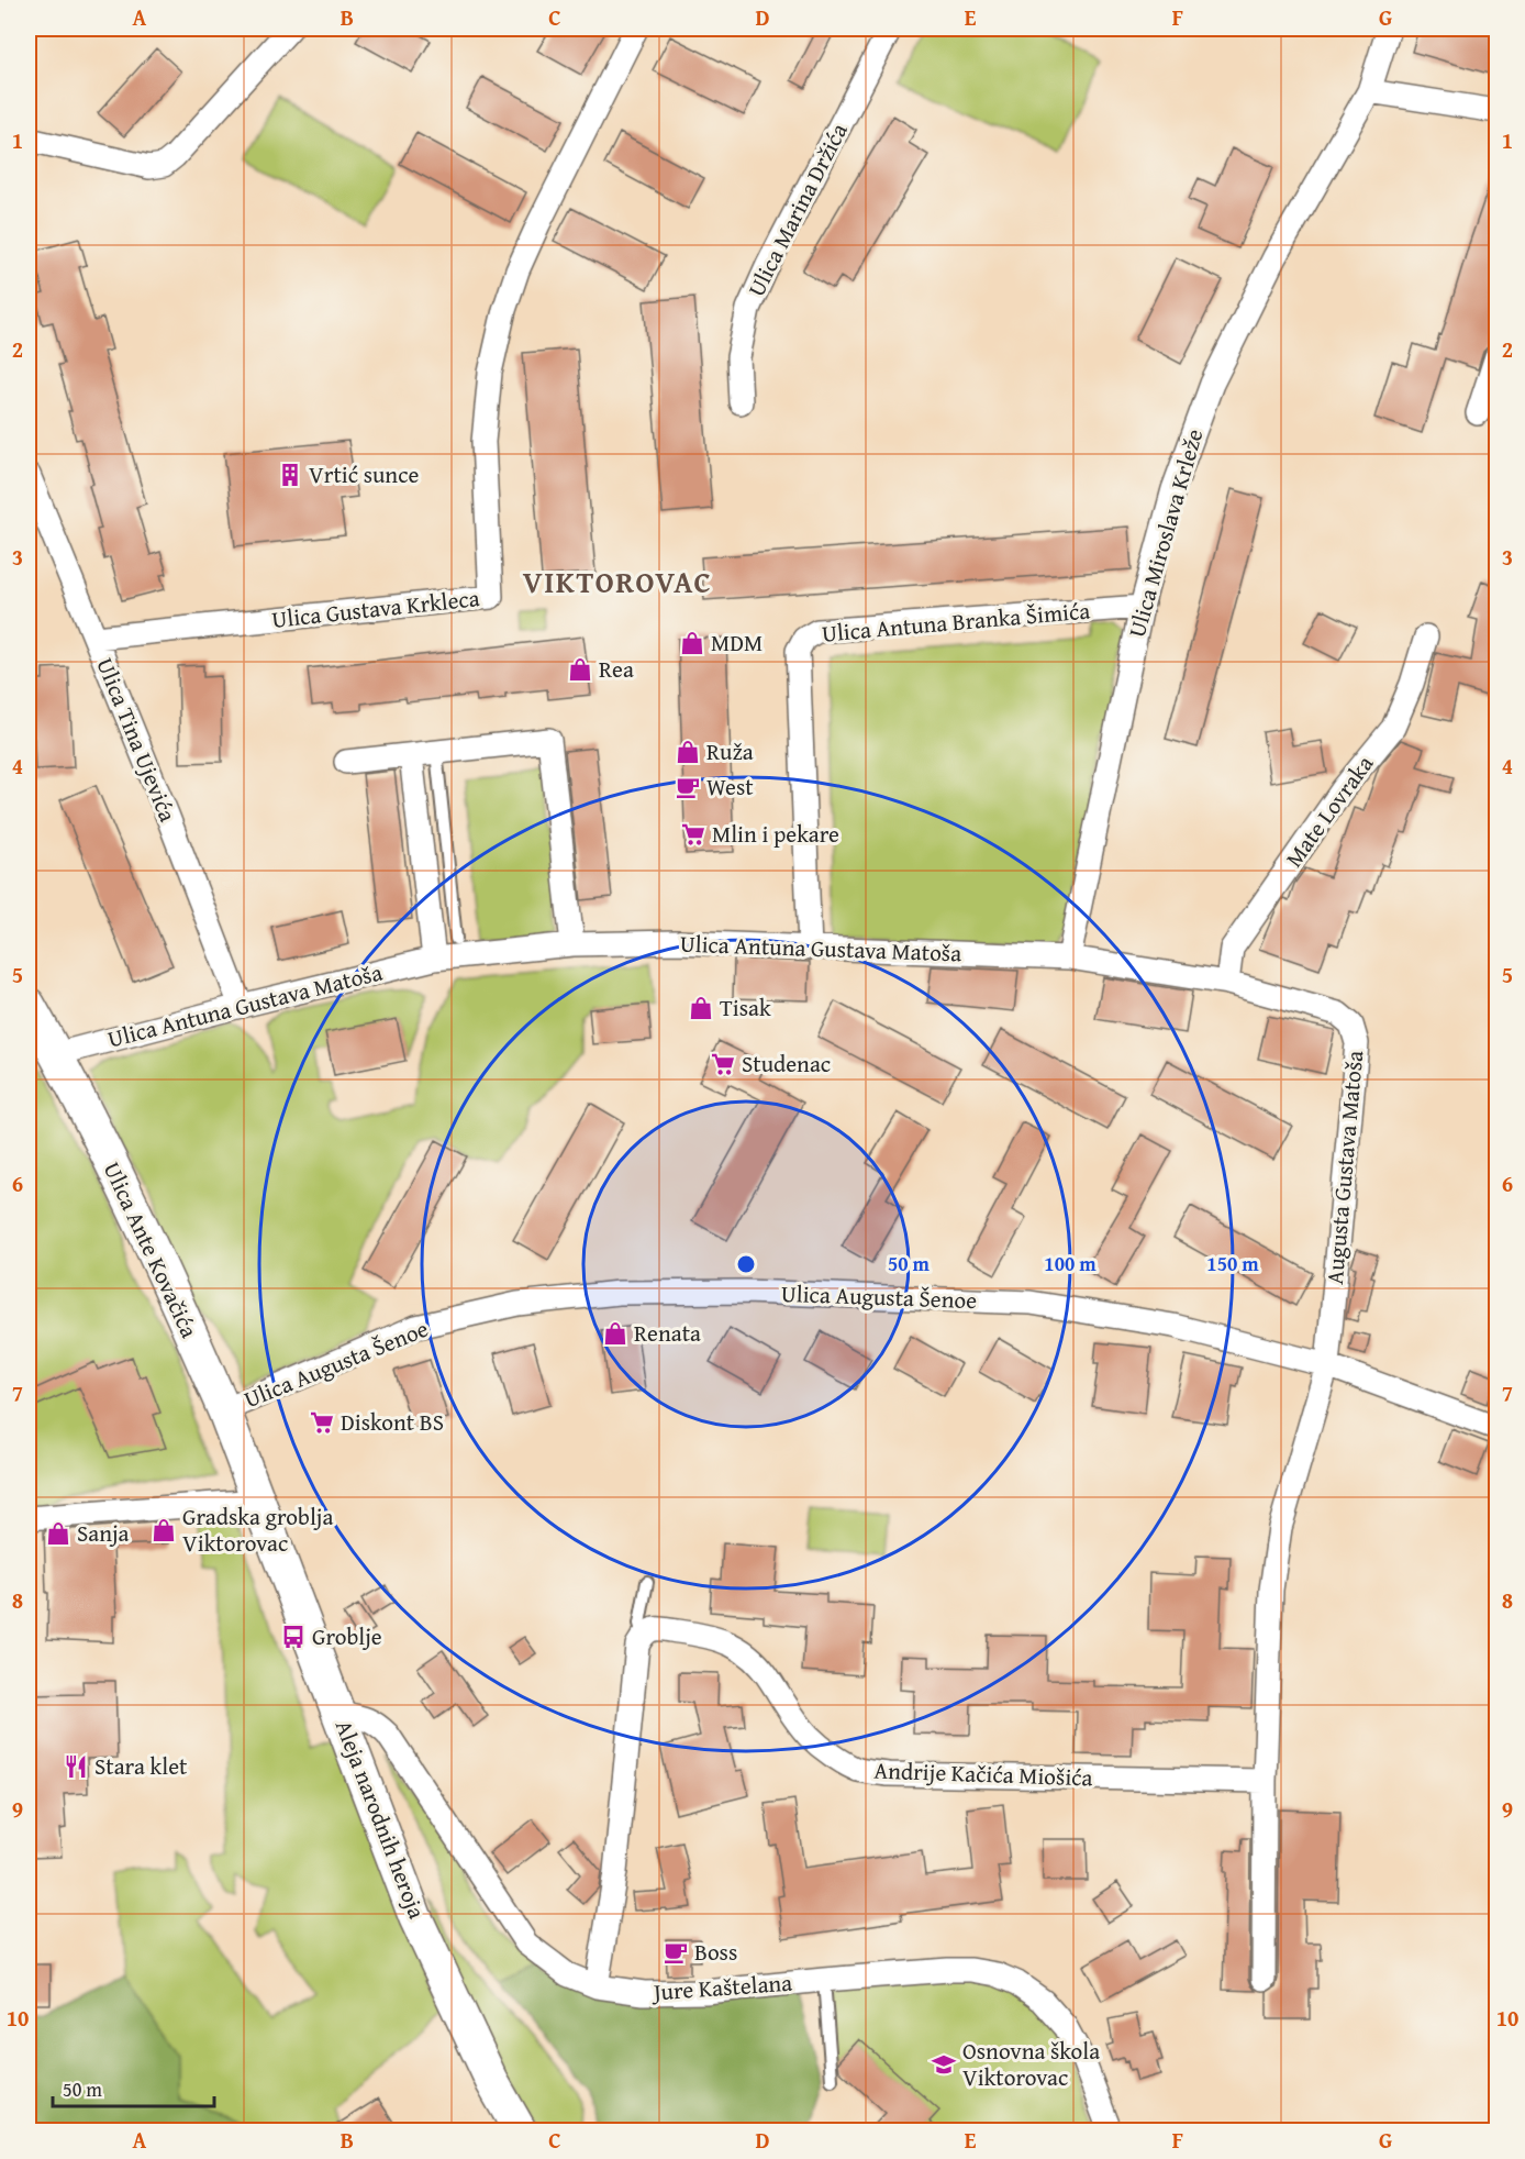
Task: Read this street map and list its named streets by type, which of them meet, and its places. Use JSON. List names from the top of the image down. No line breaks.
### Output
{"streets":{"main road":["Ulica Ante Kovačića","Aleja narodnih heroja"],"street":["Ulica Marina Držića","Ulica Miroslava Krleže","Ulica Gustava Krkleca","Ulica Antuna Branka Šimića","Ulica Tina Ujevića","Mate Lovraka","Ulica Antuna Gustava Matoša","Augusta Gustava Matoša","Ulica Augusta Šenoe","Andrije Kačića Miošića","Jure Kaštelana"]},"crossings":[["Ulica Miroslava Krleže","Ulica Antuna Branka Šimića"],["Ulica Miroslava Krleže","Ulica Antuna Gustava Matoša"],["Ulica Miroslava Krleže","Augusta Gustava Matoša"],["Ulica Gustava Krkleca","Ulica Tina Ujevića"],["Ulica Antuna Branka Šimića","Ulica Antuna Gustava Matoša"],["Ulica Tina Ujevića","Ulica Antuna Gustava Matoša"],["Mate Lovraka","Augusta Gustava Matoša"],["Ulica Antuna Gustava Matoša","Augusta Gustava Matoša"],["Ulica Antuna Gustava Matoša","Ulica Ante Kovačića"],["Augusta Gustava Matoša","Ulica Augusta Šenoe"],["Ulica Ante Kovačića","Ulica Augusta Šenoe"],["Ulica Ante Kovačića","Aleja narodnih heroja"],["Aleja narodnih heroja","Jure Kaštelana"]],"districts":["VIKTOROVAC"],"places":{"building":["Vrtić sunce"],"shop":["MDM","Rea","Ruža","Tisak","Renata","Gradska groblja Viktorovac","Sanja"],"cafe":["West","Boss"],"supermarket":["Mlin i pekare","Studenac","Diskont BS"],"bus stop":["Groblje"],"restaurant":["Stara klet"],"school or university":["Osnovna škola Viktorovac"]},"scale_bar":"50 m","grid":{"columns":["A","B","C","D","E","F","G"],"rows":["1","2","3","4","5","6","7","8","9","10"]},"rings":["50 m","100 m","150 m"]}
